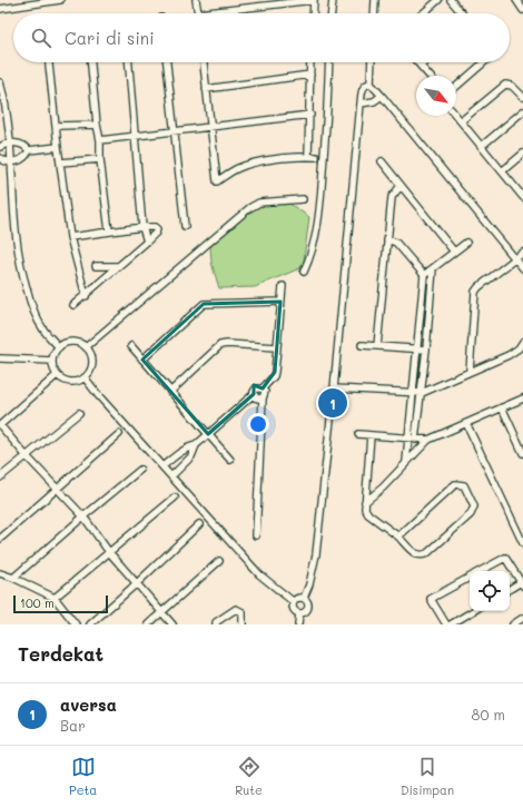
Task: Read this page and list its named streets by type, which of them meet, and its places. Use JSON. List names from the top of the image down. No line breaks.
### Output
{"scale_bar":"100 m","north":"bottom right","page":{"search":"Cari di sini","pins":"1","scale":"100 m","heading":"Terdekat","list":[{"mark":"1","name":"aversa","note":"Bar","value":"80 m"}],"nav":["Peta","Rute","Disimpan"]}}
